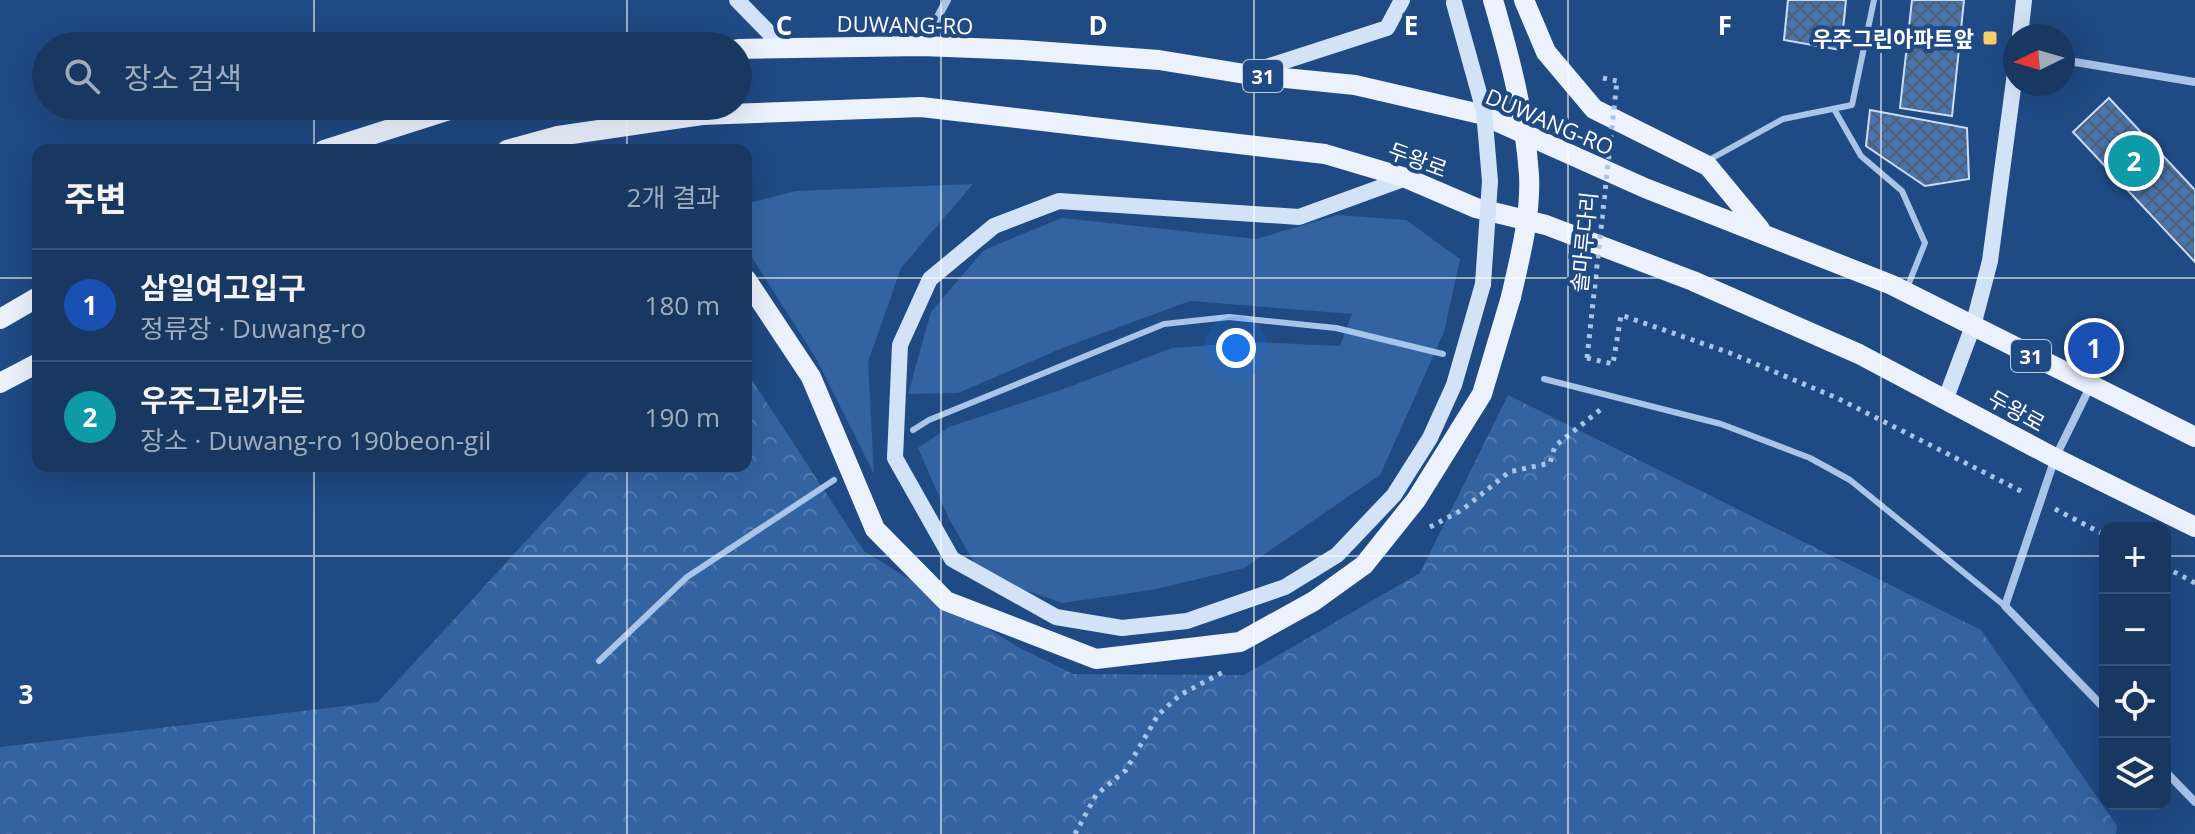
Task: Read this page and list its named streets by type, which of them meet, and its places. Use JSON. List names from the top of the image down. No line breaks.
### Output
{"streets":{"main road":["DUWANG-RO","31","두왕로"],"path":["솔마루다리"]},"places":{"transit":["우주그린아파트앞"]},"north":"left","page":{"search":"장소 검색","pins":["2","1"],"heading":["주변","2개 결과"],"list":[{"mark":"1","name":"삼일여고입구","note":"정류장 · Duwang-ro","value":"180 m"},{"mark":"2","name":"우주그린가든","note":"장소 · Duwang-ro 190beon-gil","value":"190 m"}],"map_buttons":["+","−"]},"grid":{"columns":["C","D","E","F"],"rows":["3"]}}
